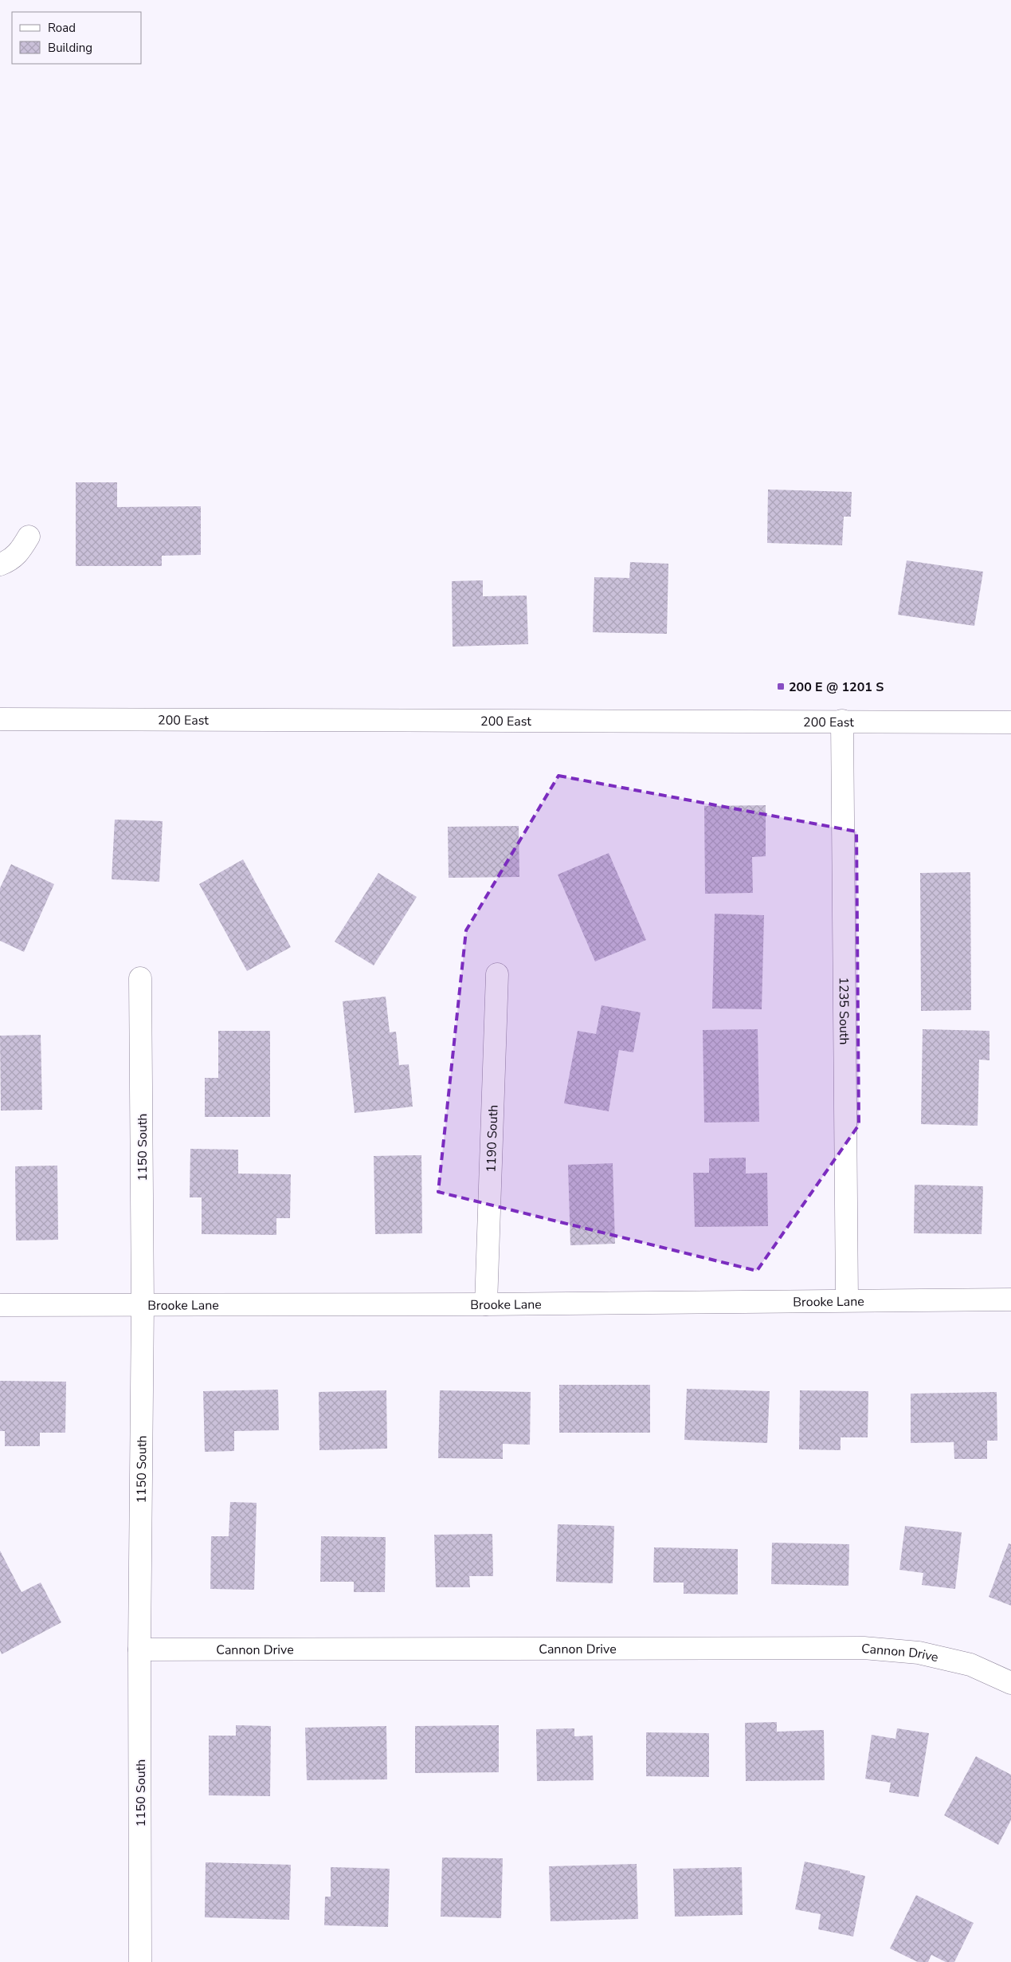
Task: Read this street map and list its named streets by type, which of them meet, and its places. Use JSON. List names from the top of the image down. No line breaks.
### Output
{"streets":{"street":["200 East","1235 South","1190 South","1150 South","Brooke Lane","Cannon Drive"]},"crossings":[["200 East","1235 South"],["1235 South","Brooke Lane"],["1190 South","Brooke Lane"],["1150 South","Brooke Lane"],["1150 South","Cannon Drive"]],"places":{"transit":["200 E @ 1201 S"]},"legend":["Road","Building"]}
